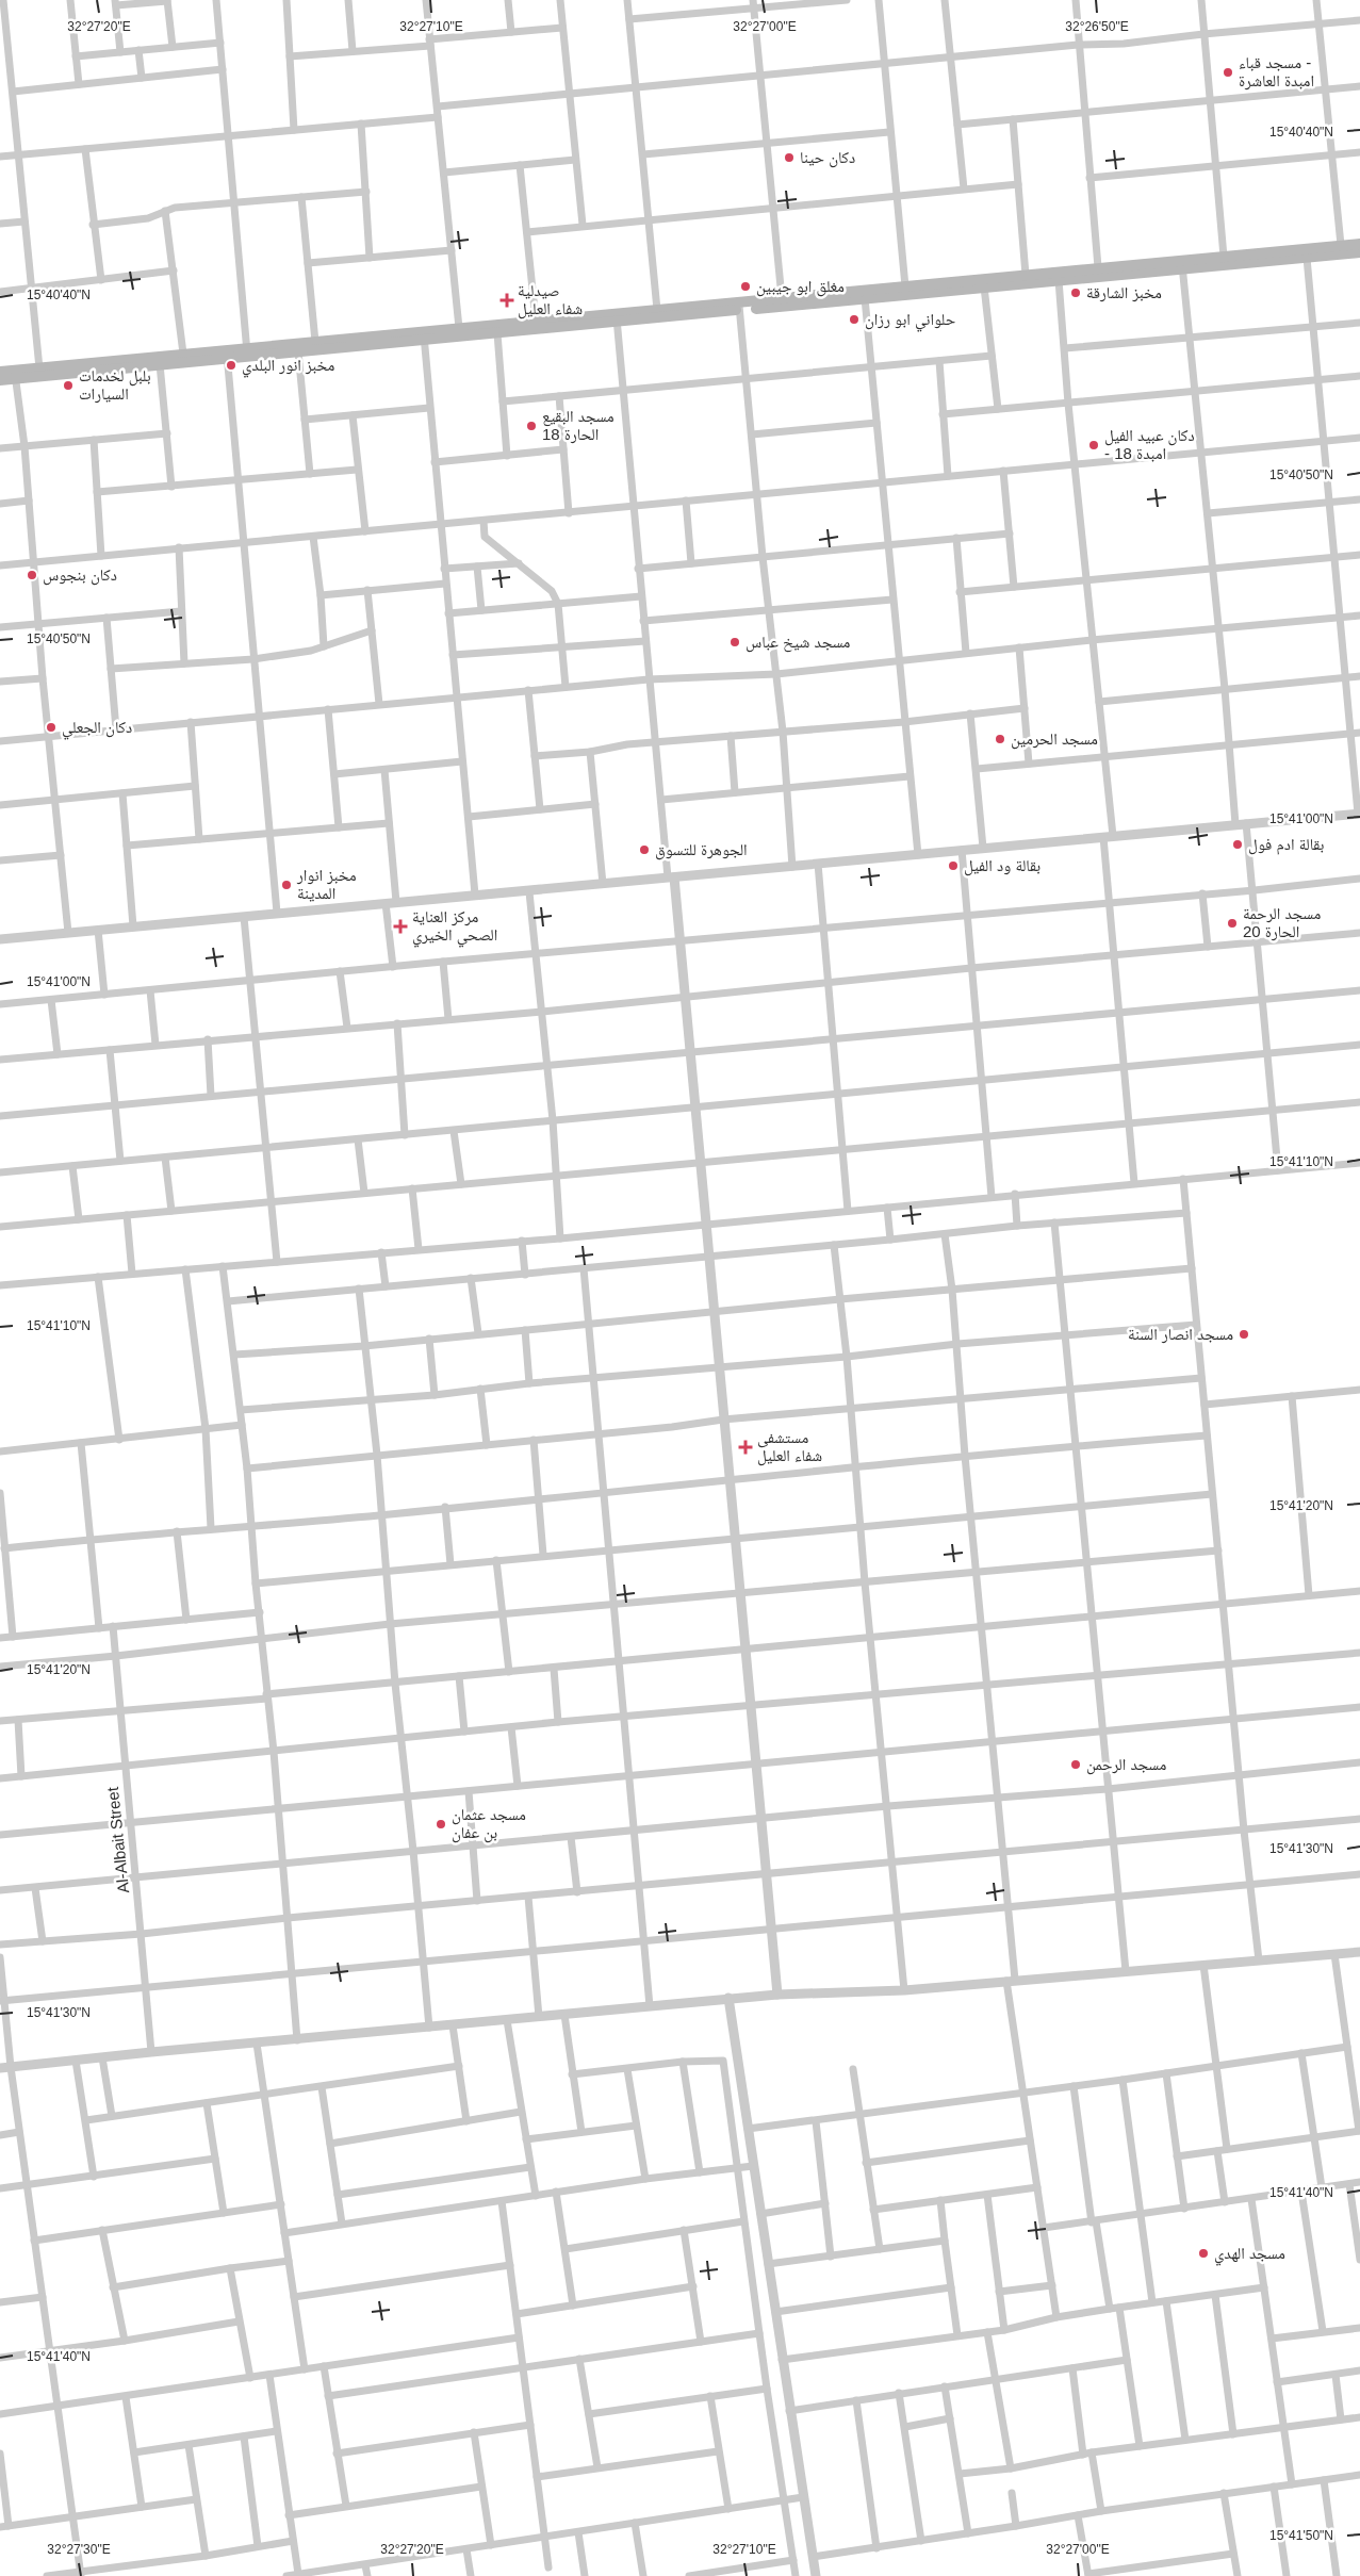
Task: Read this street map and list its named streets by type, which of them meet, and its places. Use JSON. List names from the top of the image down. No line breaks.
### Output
{"streets":{"street":["Al-Albait Street"]},"places":{"other":["مسجد قباء - امبدة العاشرة","دكان حينا","مغلق ابو جيبين","مخبز الشارقة","حلواني ابو رزان","مخبز انور البلدي","بلبل لخدمات السيارات","مسجد البقيع الحارة 18","دكان عبيد الفيل - امبدة 18","دكان بنجوس","مسجد شيخ عباس","دكان الجعلي","مسجد الحرمين","بقالة ادم فول","الجوهرة للتسوق","بقالة ود الفيل","مخبز انوار المدينة","مسجد الرحمة الحارة 20","مسجد انصار السنة","مسجد الرحمن","مسجد عثمان بن عفان","مسجد الهدي"],"health":["صيدلية شفاء العليل","مركز العناية الصحي الخيري","مستشفى شفاء العليل"]},"coordinates":["32°26'50\"E","32°27'20\"E","32°27'10\"E","32°27'00\"E","15°40'40\"N","15°40'50\"N","15°41'00\"N","15°41'10\"N","15°41'20\"N","15°41'30\"N","15°41'40\"N","15°41'50\"N","32°27'30\"E"]}
